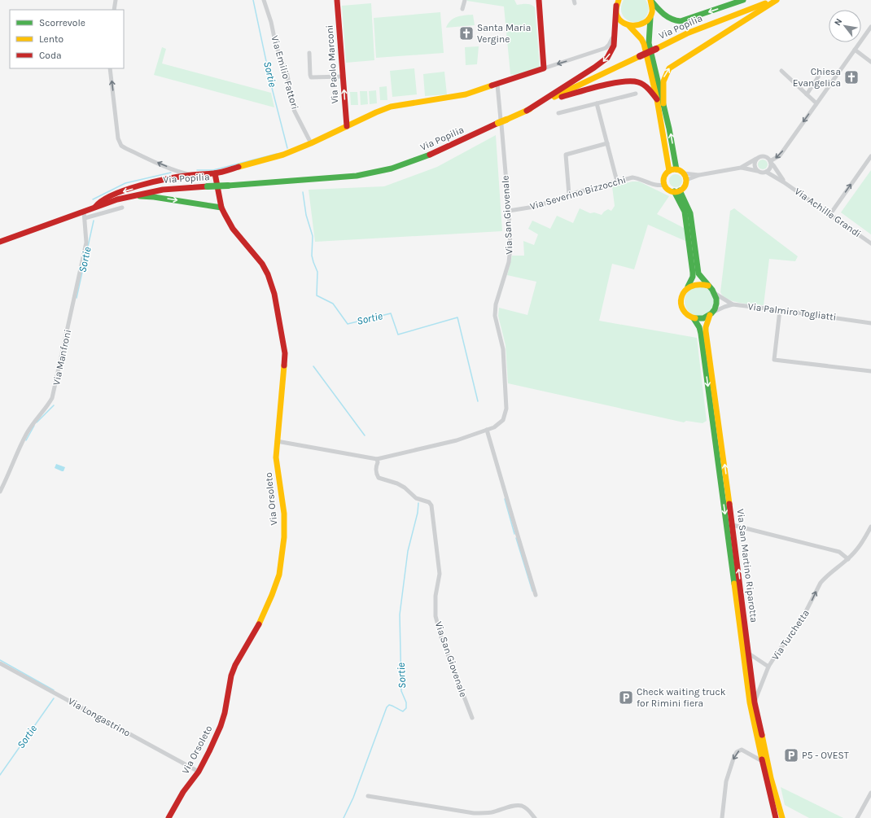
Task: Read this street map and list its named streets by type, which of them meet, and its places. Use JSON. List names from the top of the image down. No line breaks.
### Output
{"streets":{"street":["Via Popilia","Via Paolo Marconi","Via Emilio Fattori","Via Severino Bizzocchi","Via Achille Grandi","Via San Giovenale","Via Palmiro Togliatti","Via Manfroni","Via Orsoleto","Via San Martino Riparotta","Via Turchetta","Via Longastrino"]},"crossings":[["Via Popilia","Via Paolo Marconi"],["Via Popilia","Via Emilio Fattori"],["Via Popilia","Via San Giovenale"],["Via Popilia","Via Manfroni"],["Via Popilia","Via Orsoleto"],["Via Severino Bizzocchi","Via Achille Grandi"],["Via Severino Bizzocchi","Via San Giovenale"],["Via San Giovenale","Via Orsoleto"],["Via Palmiro Togliatti","Via San Martino Riparotta"],["Via Orsoleto","Via Longastrino"],["Via San Martino Riparotta","Via Turchetta"]],"one_way":["Via Paolo Marconi","Via Turchetta"],"water":["Sortie"],"places":{"church":["Santa Maria Vergine","Chiesa Evangelica"],"parking":["Check waiting truck for Rimini fiera","P5 - OVEST"]},"legend":["Scorrevole","Lento","Coda"],"north":"top left"}
